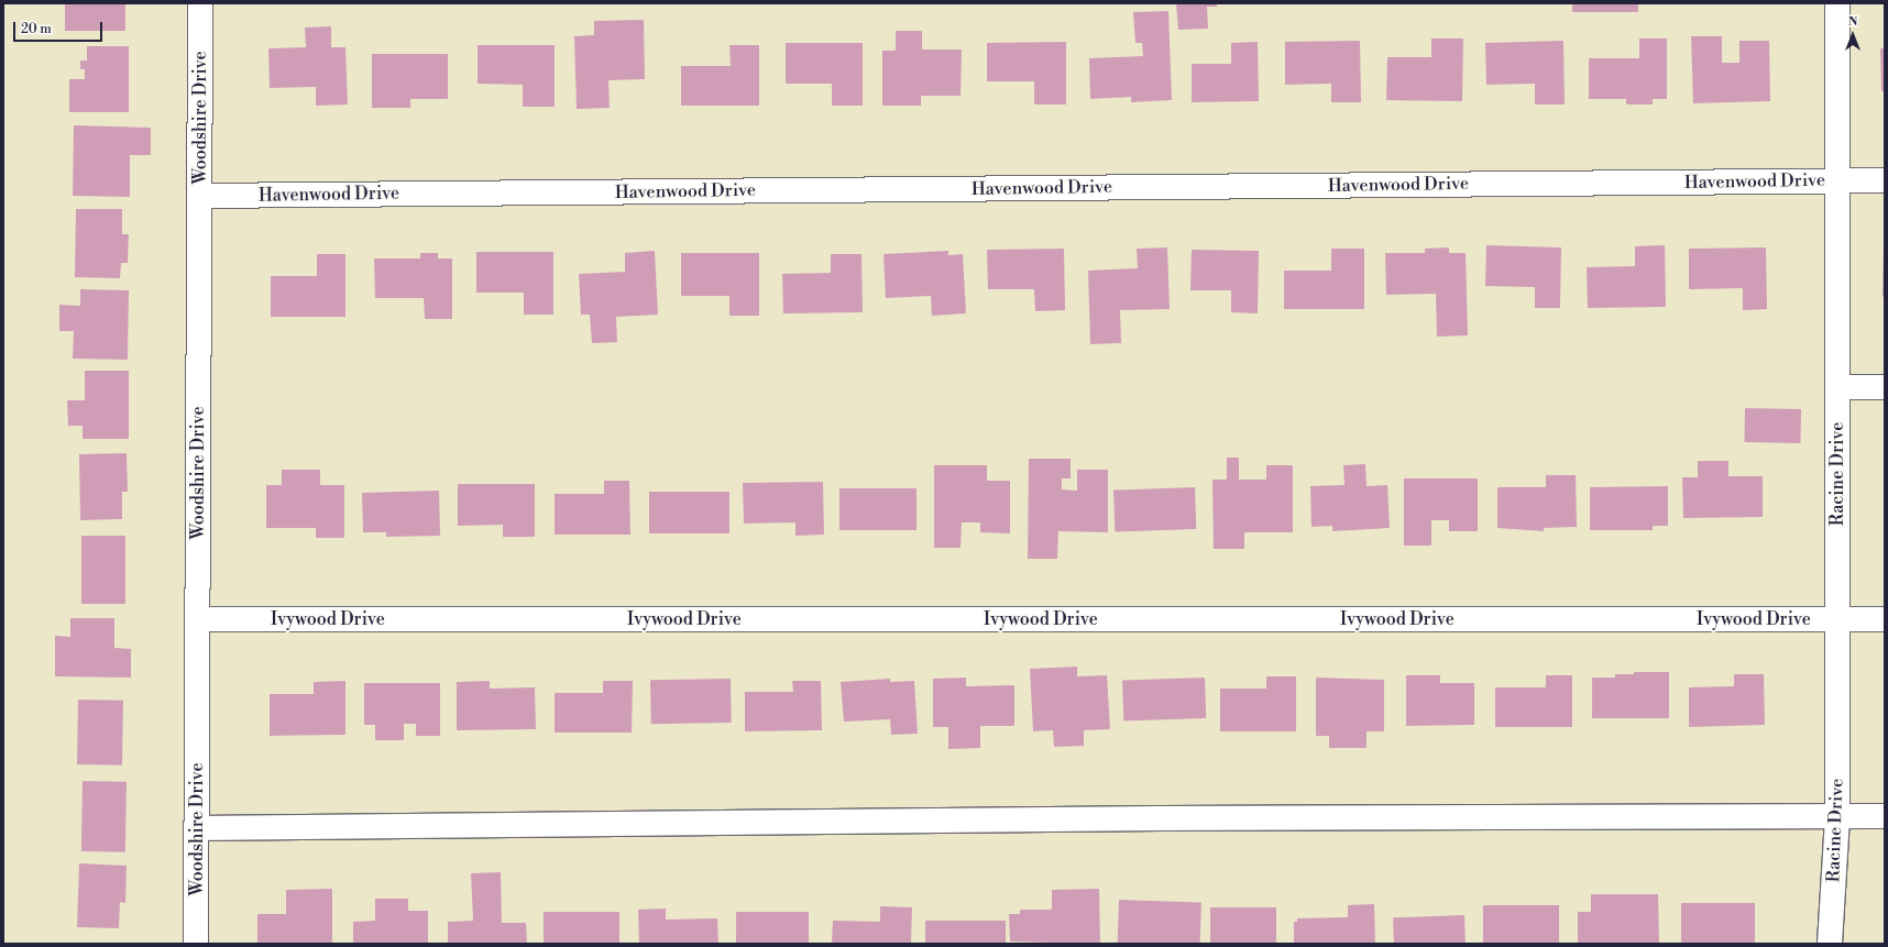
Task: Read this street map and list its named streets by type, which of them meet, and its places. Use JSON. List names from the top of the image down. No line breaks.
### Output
{"streets":{"street":["Woodshire Drive","Havenwood Drive","Racine Drive","Ivywood Drive"]},"crossings":[["Woodshire Drive","Havenwood Drive"],["Woodshire Drive","Ivywood Drive"],["Havenwood Drive","Racine Drive"],["Racine Drive","Ivywood Drive"]],"scale_bar":"20 m","north":"top"}
